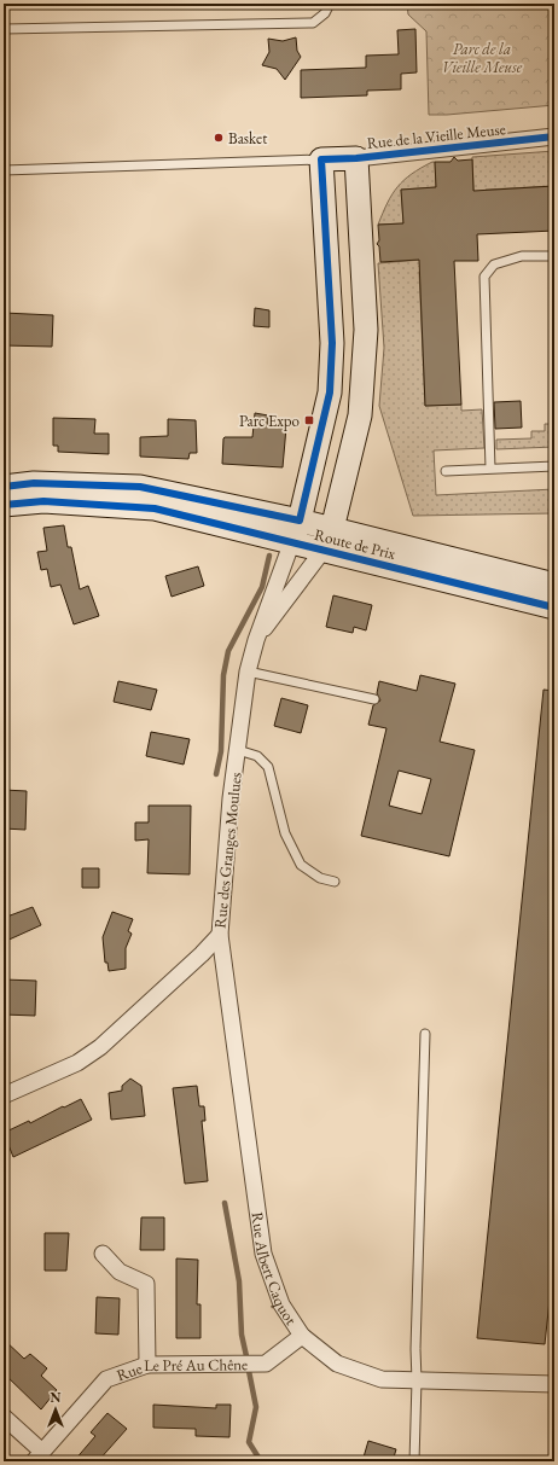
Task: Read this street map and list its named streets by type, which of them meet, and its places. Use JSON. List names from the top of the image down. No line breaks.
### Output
{"streets":{"main road":["Rue de la Vieille Meuse","Route de Prix"],"street":["Rue des Granges Moulues","Rue Albert Caquot","Rue Le Pré Au Chêne"]},"crossings":[["Route de Prix","Rue des Granges Moulues"],["Rue des Granges Moulues","Rue Albert Caquot"],["Rue Albert Caquot","Rue Le Pré Au Chêne"]],"parks":["Parc de la Vieille Meuse"],"places":{"other":["Basket"],"transit":["Parc Expo"]},"north":"top"}
